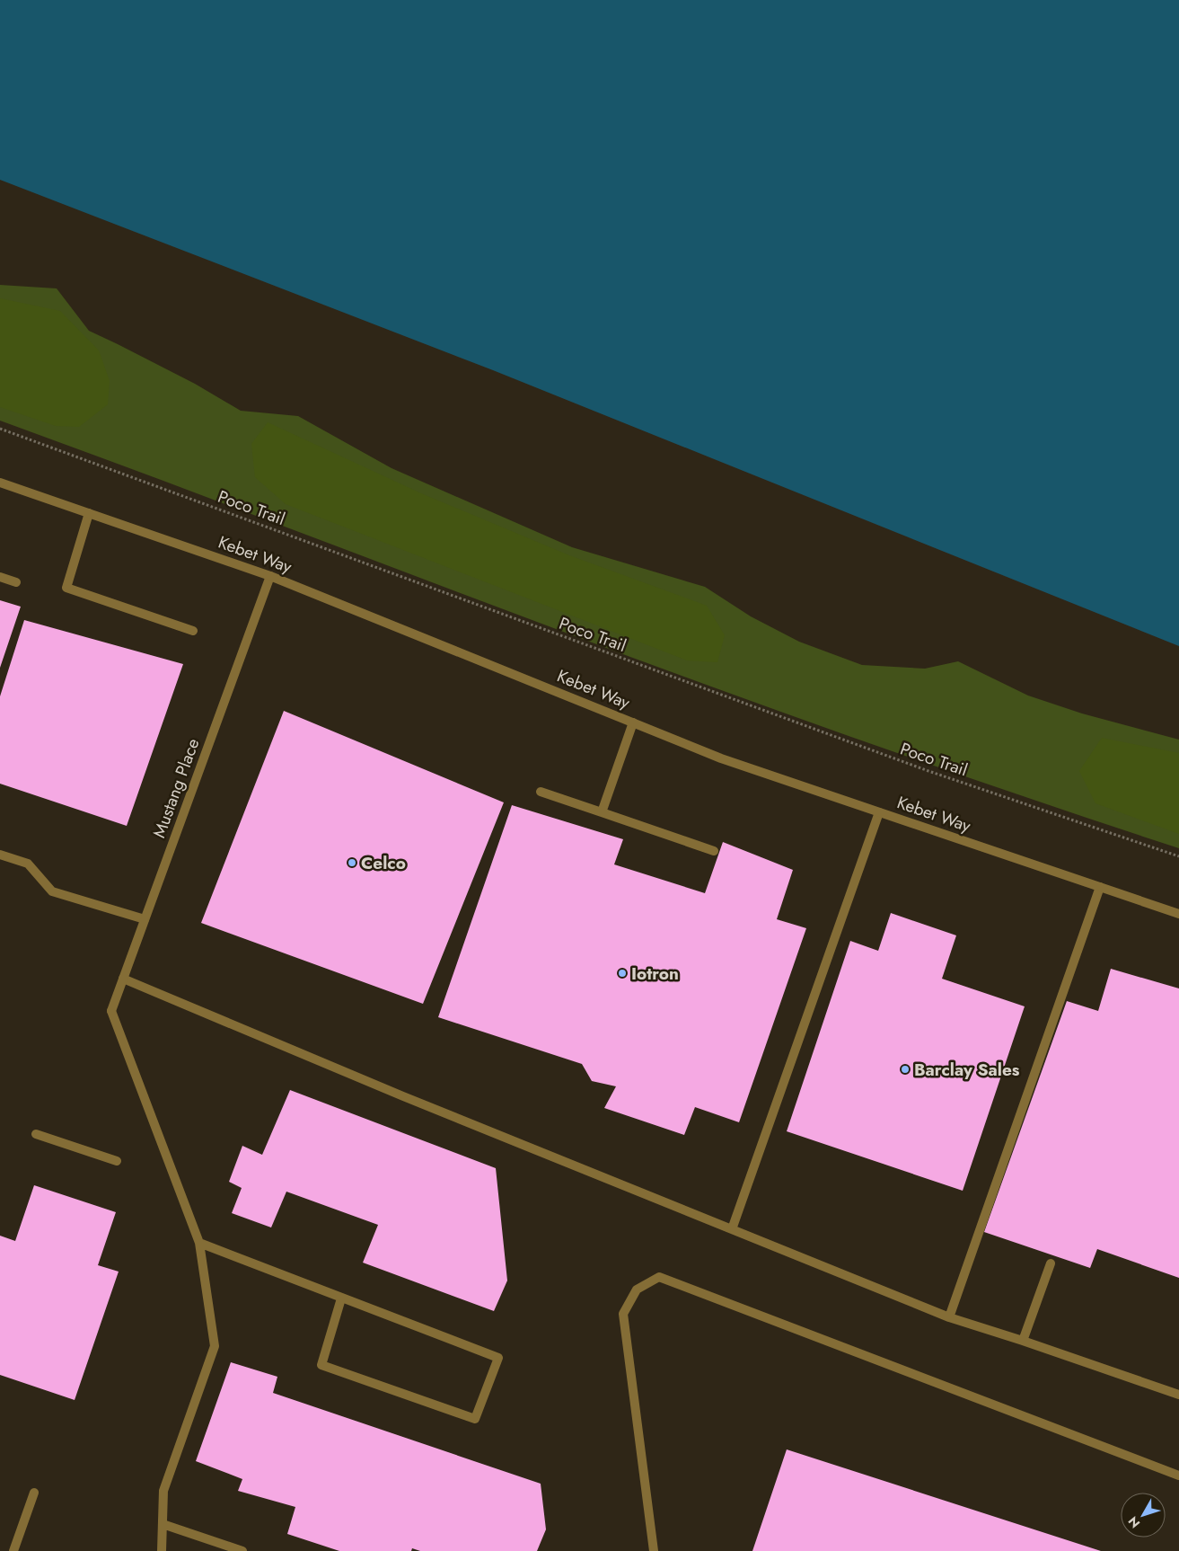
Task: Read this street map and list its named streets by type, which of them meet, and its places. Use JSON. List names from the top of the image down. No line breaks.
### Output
{"streets":{"street":["Kebet Way","Mustang Place"],"path":["Poco Trail"]},"crossings":[["Kebet Way","Mustang Place"]],"places":["Celco","Iotron","Barclay Sales"],"north":"bottom left"}
